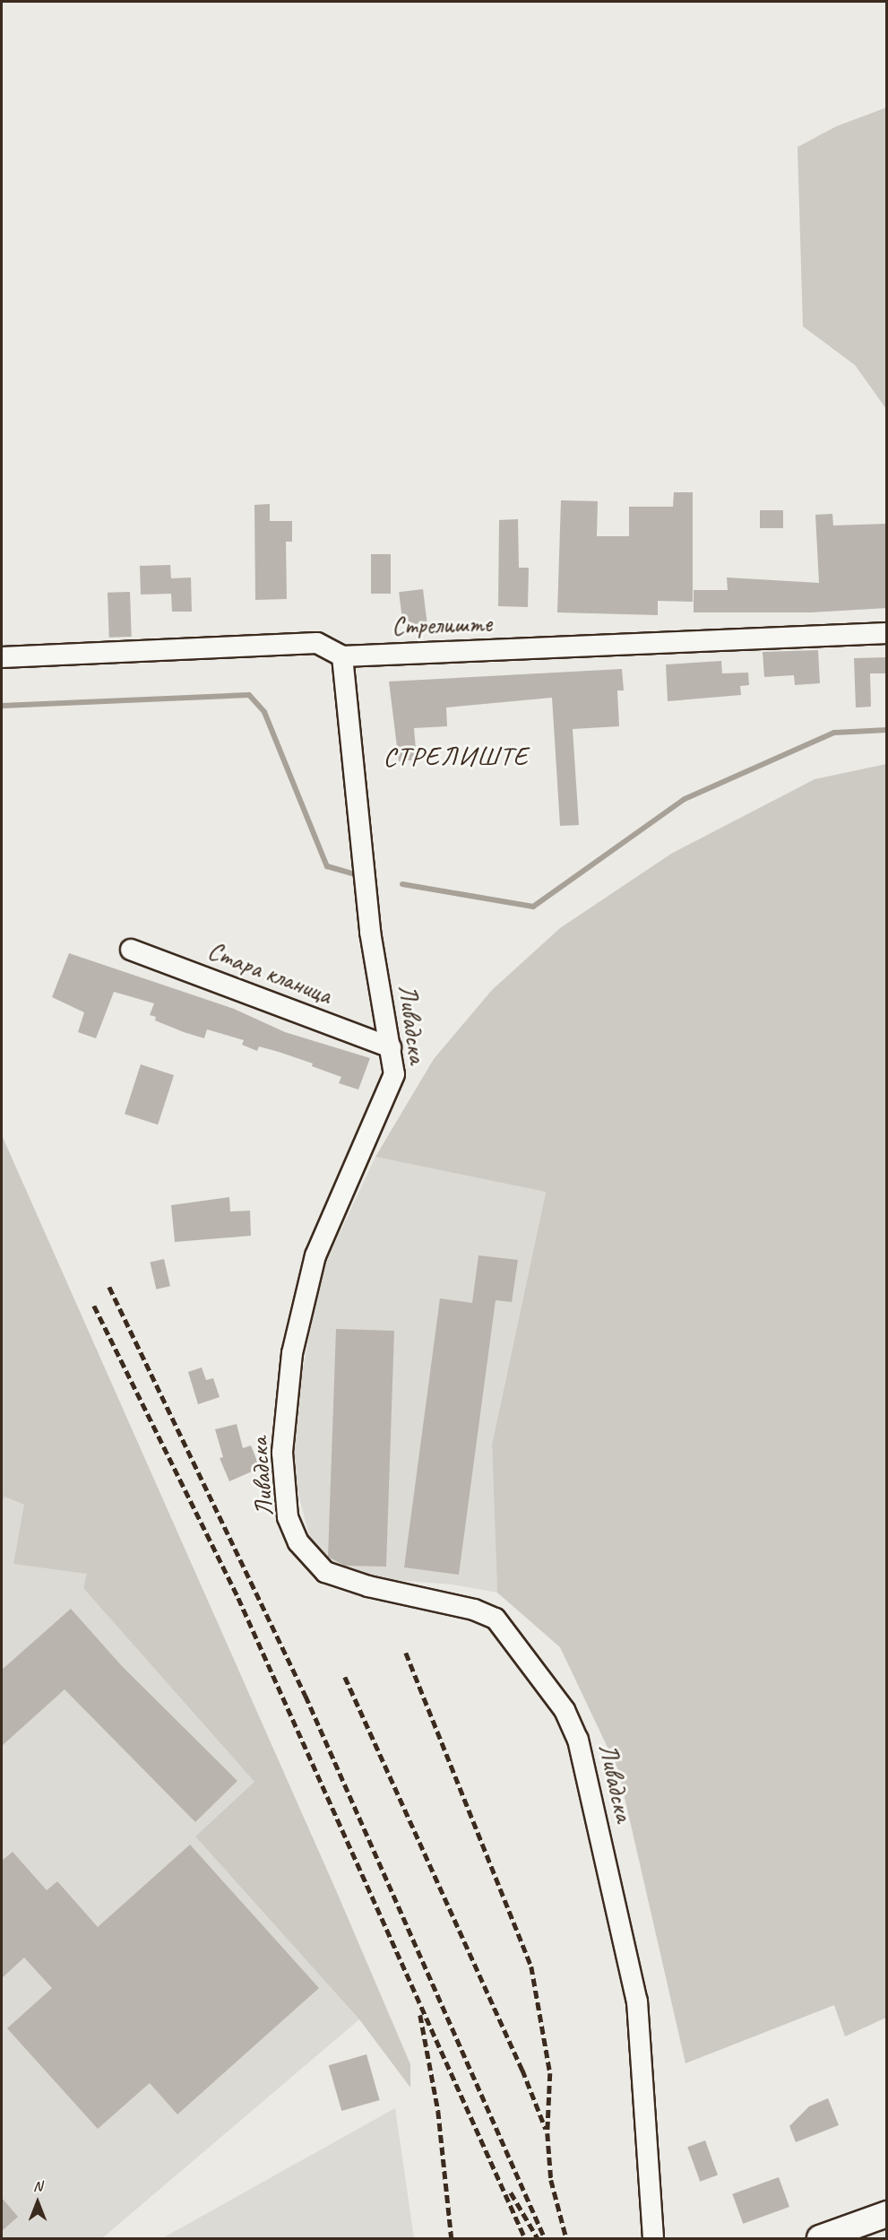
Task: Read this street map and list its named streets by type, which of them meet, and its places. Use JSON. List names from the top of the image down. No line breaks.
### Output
{"streets":{"street":["Стрелиште","Стара кланица","Ливадска"]},"crossings":[["Стрелиште","Ливадска"],["Стара кланица","Ливадска"]],"districts":["СТРЕЛИШТЕ"],"north":"top"}
